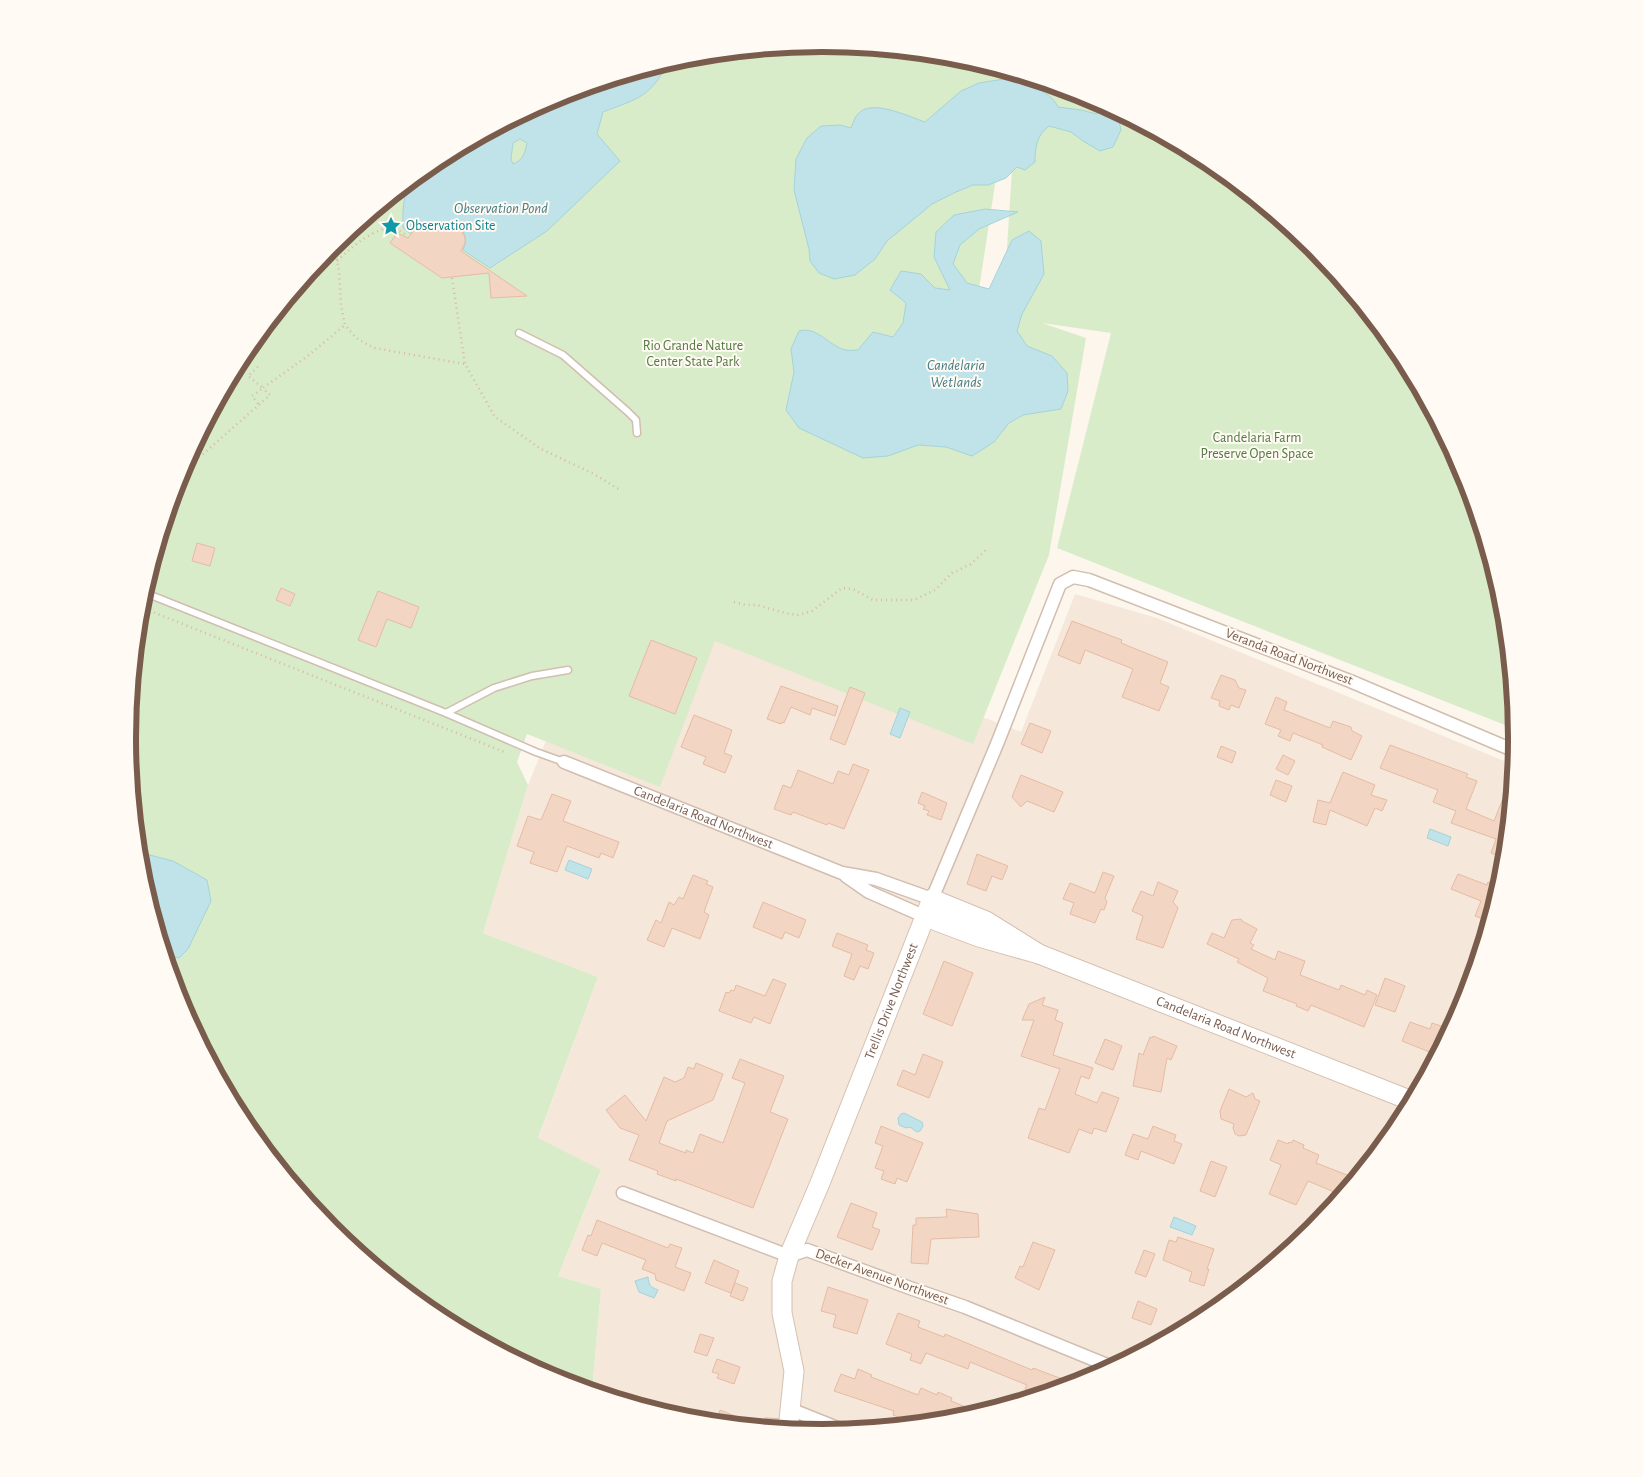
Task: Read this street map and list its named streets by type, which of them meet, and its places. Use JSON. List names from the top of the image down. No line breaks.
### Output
{"streets":{"street":["Veranda Road Northwest","Candelaria Road Northwest","Trellis Drive Northwest","Decker Avenue Northwest"]},"crossings":[["Veranda Road Northwest","Trellis Drive Northwest"],["Candelaria Road Northwest","Trellis Drive Northwest"],["Trellis Drive Northwest","Decker Avenue Northwest"]],"water":["Observation Pond","Candelaria Wetlands"],"parks":["Rio Grande Nature Center State Park","Candelaria Farm Preserve Open Space"],"places":{"place":["Observation Site"]}}
